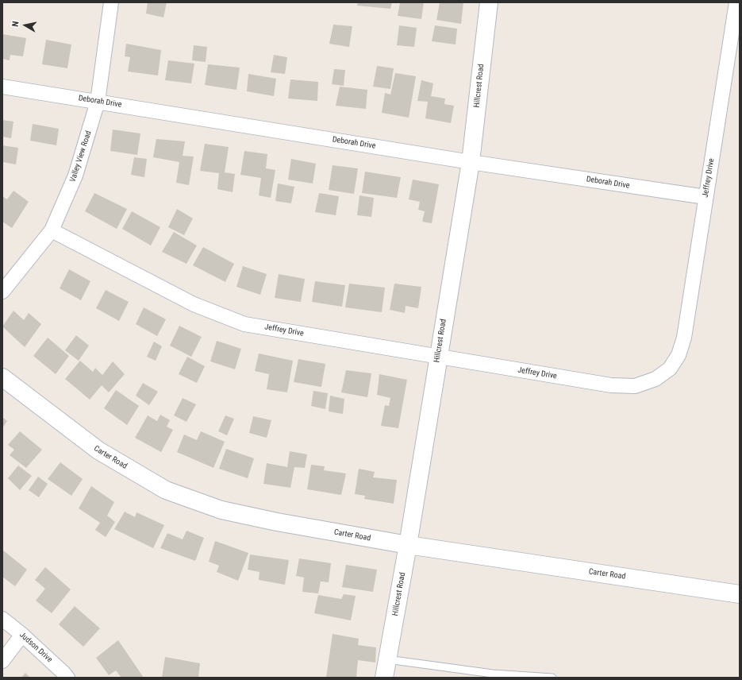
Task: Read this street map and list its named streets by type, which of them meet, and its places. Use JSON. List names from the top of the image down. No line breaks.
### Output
{"streets":{"street":["Hillcrest Road","Deborah Drive","Valley View Road","Jeffrey Drive","Carter Road","Judson Drive"]},"crossings":[["Hillcrest Road","Deborah Drive"],["Hillcrest Road","Jeffrey Drive"],["Hillcrest Road","Carter Road"],["Deborah Drive","Valley View Road"],["Deborah Drive","Jeffrey Drive"],["Valley View Road","Jeffrey Drive"]],"north":"left"}
